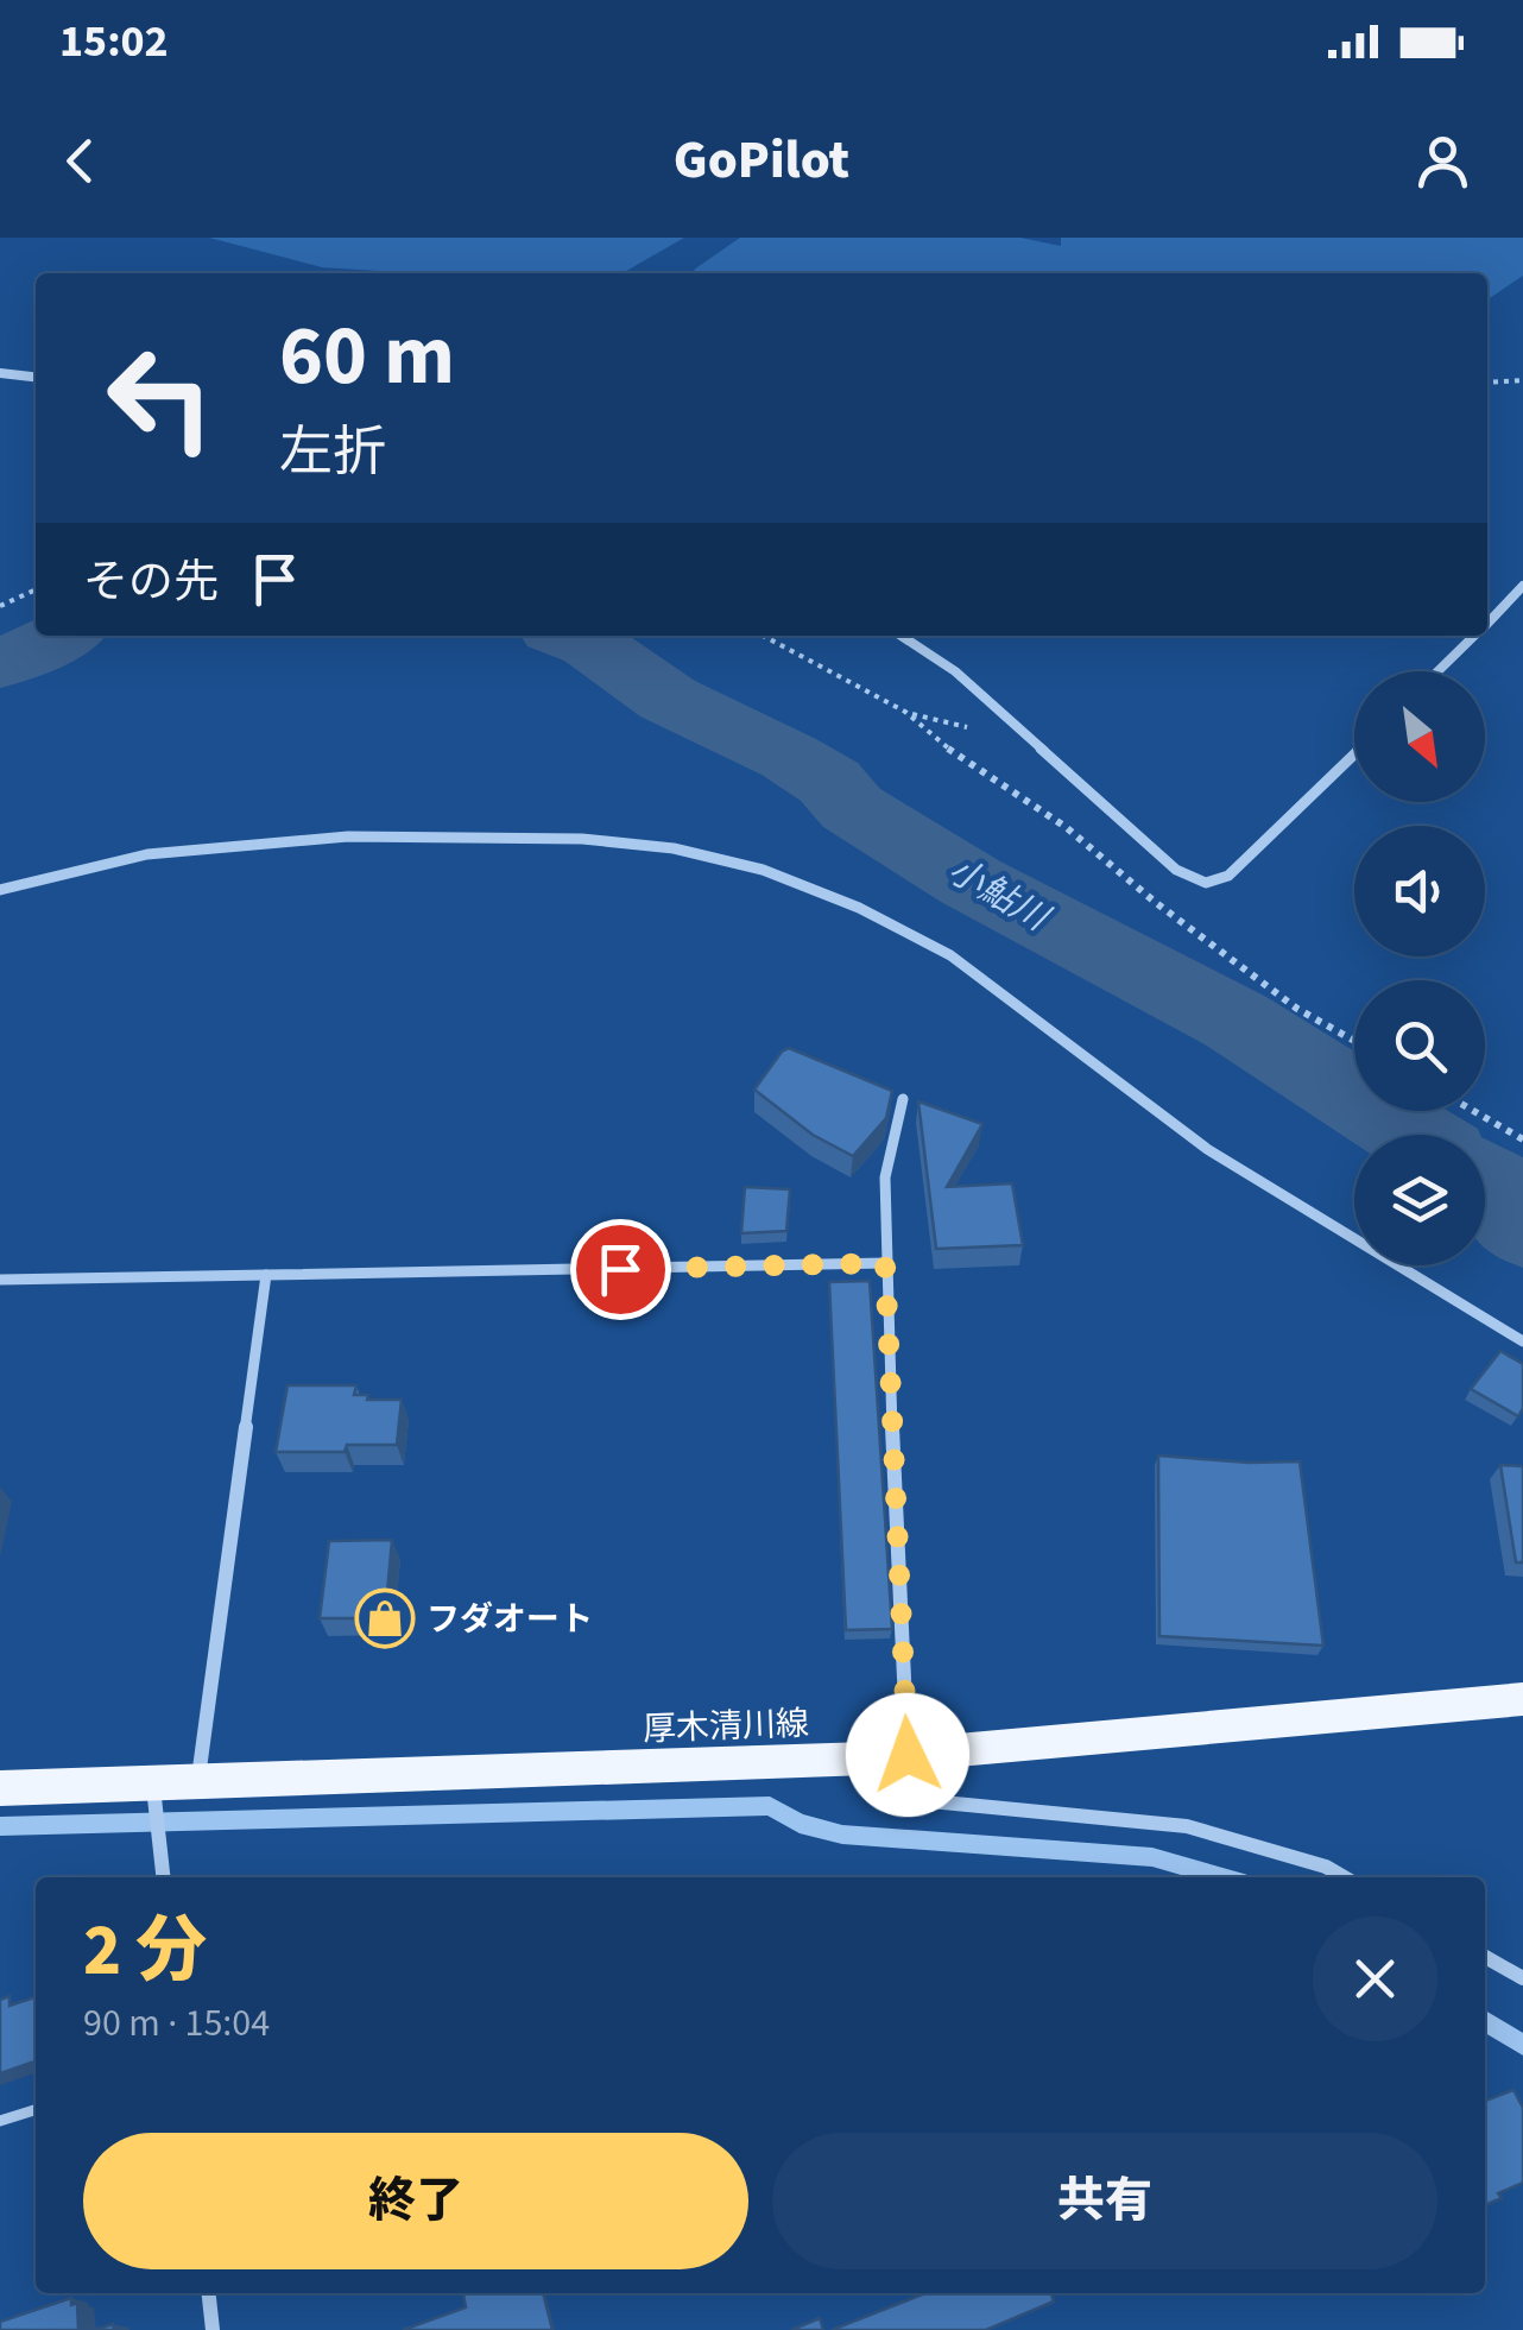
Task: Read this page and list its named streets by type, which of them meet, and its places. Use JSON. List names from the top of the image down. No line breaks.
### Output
{"streets":{"main road":["厚木清川線"]},"water":["小鮎川"],"places":{"shop":["フダオート"]},"north":"bottom right","page":{"status":"15:02","header":"GoPilot","turn":["60 m","左折"],"then":"その先","heading":["2 分","90 m · 15:04"],"buttons":["終了","共有"]}}
